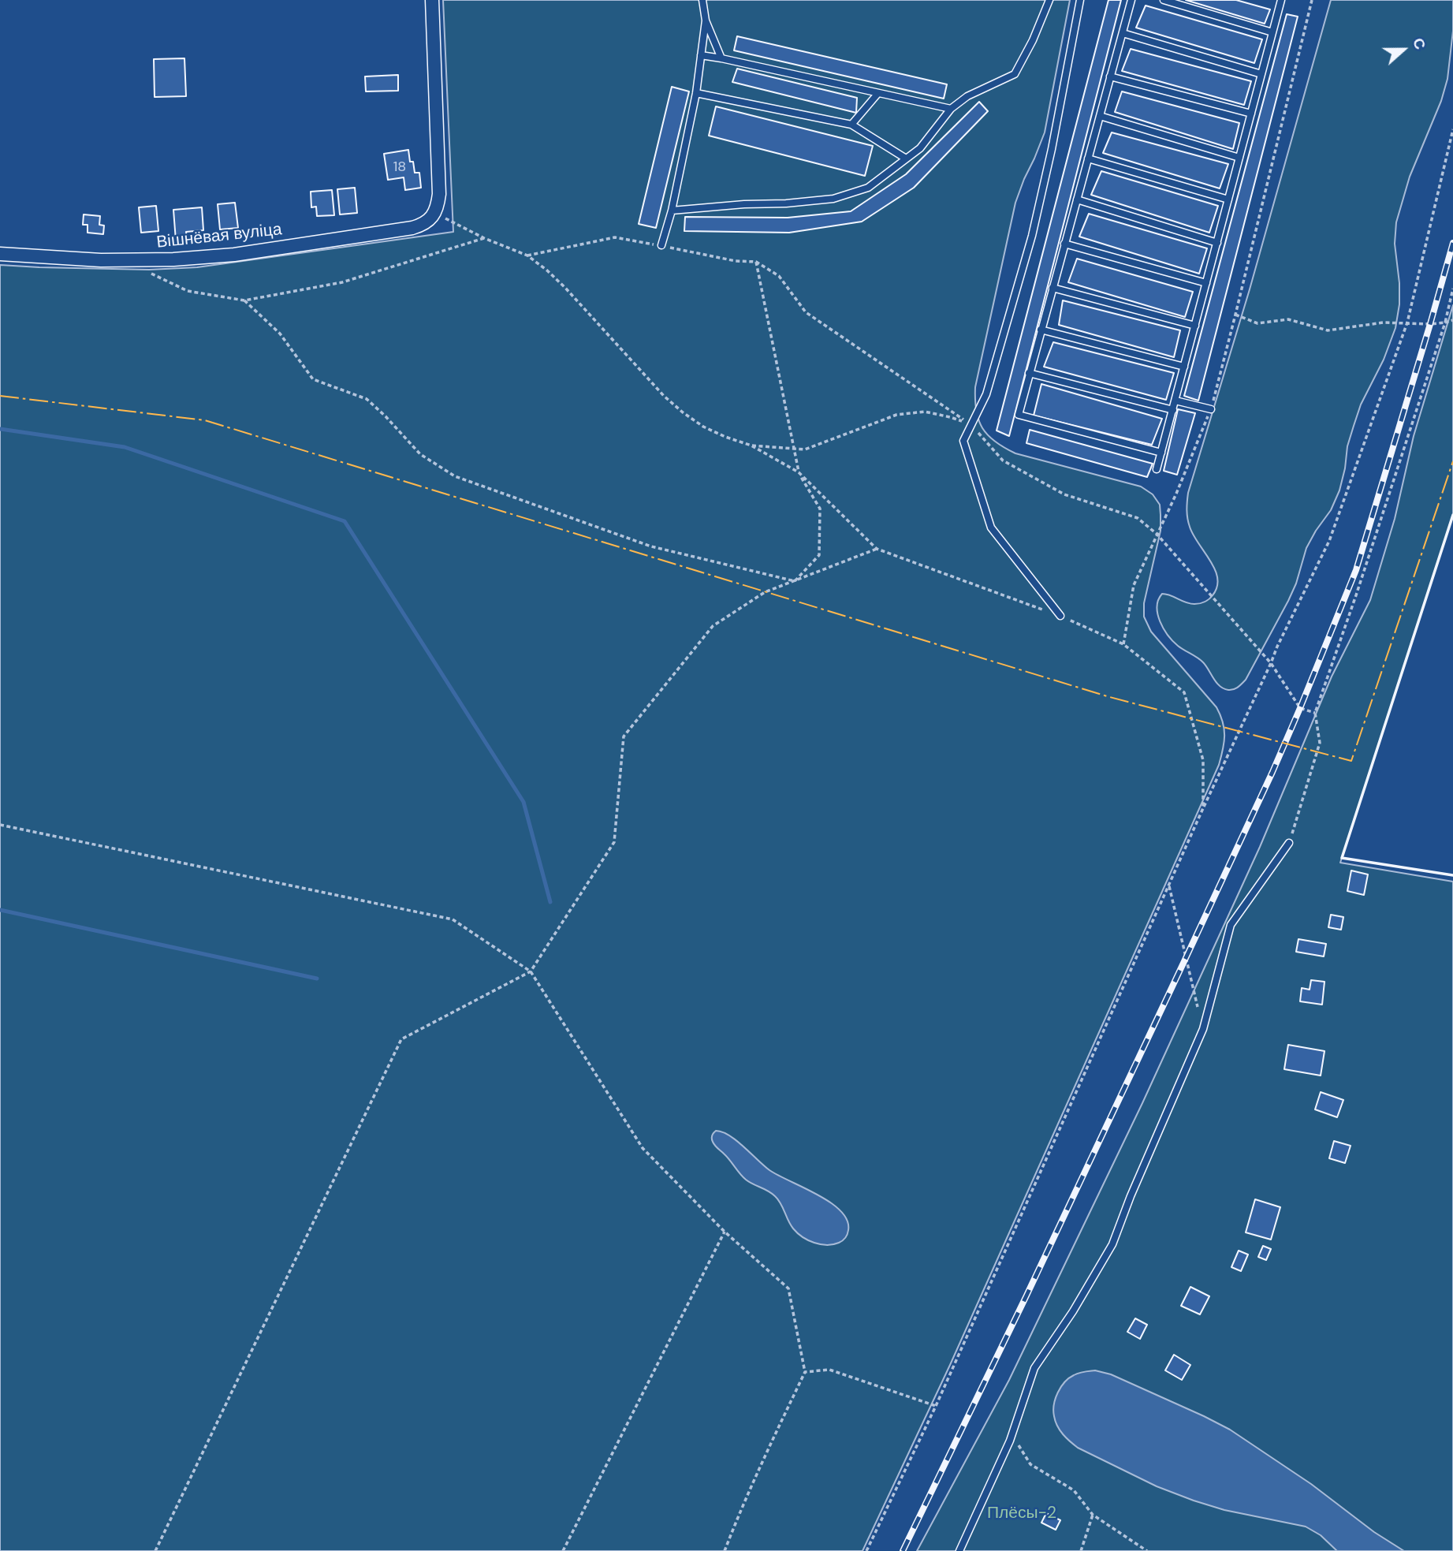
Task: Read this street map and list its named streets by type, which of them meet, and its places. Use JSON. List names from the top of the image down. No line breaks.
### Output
{"streets":{"street":["Вішнёвая вуліца"]},"parks":["Плёсы-2"],"house_numbers":["18"],"north":"right"}
